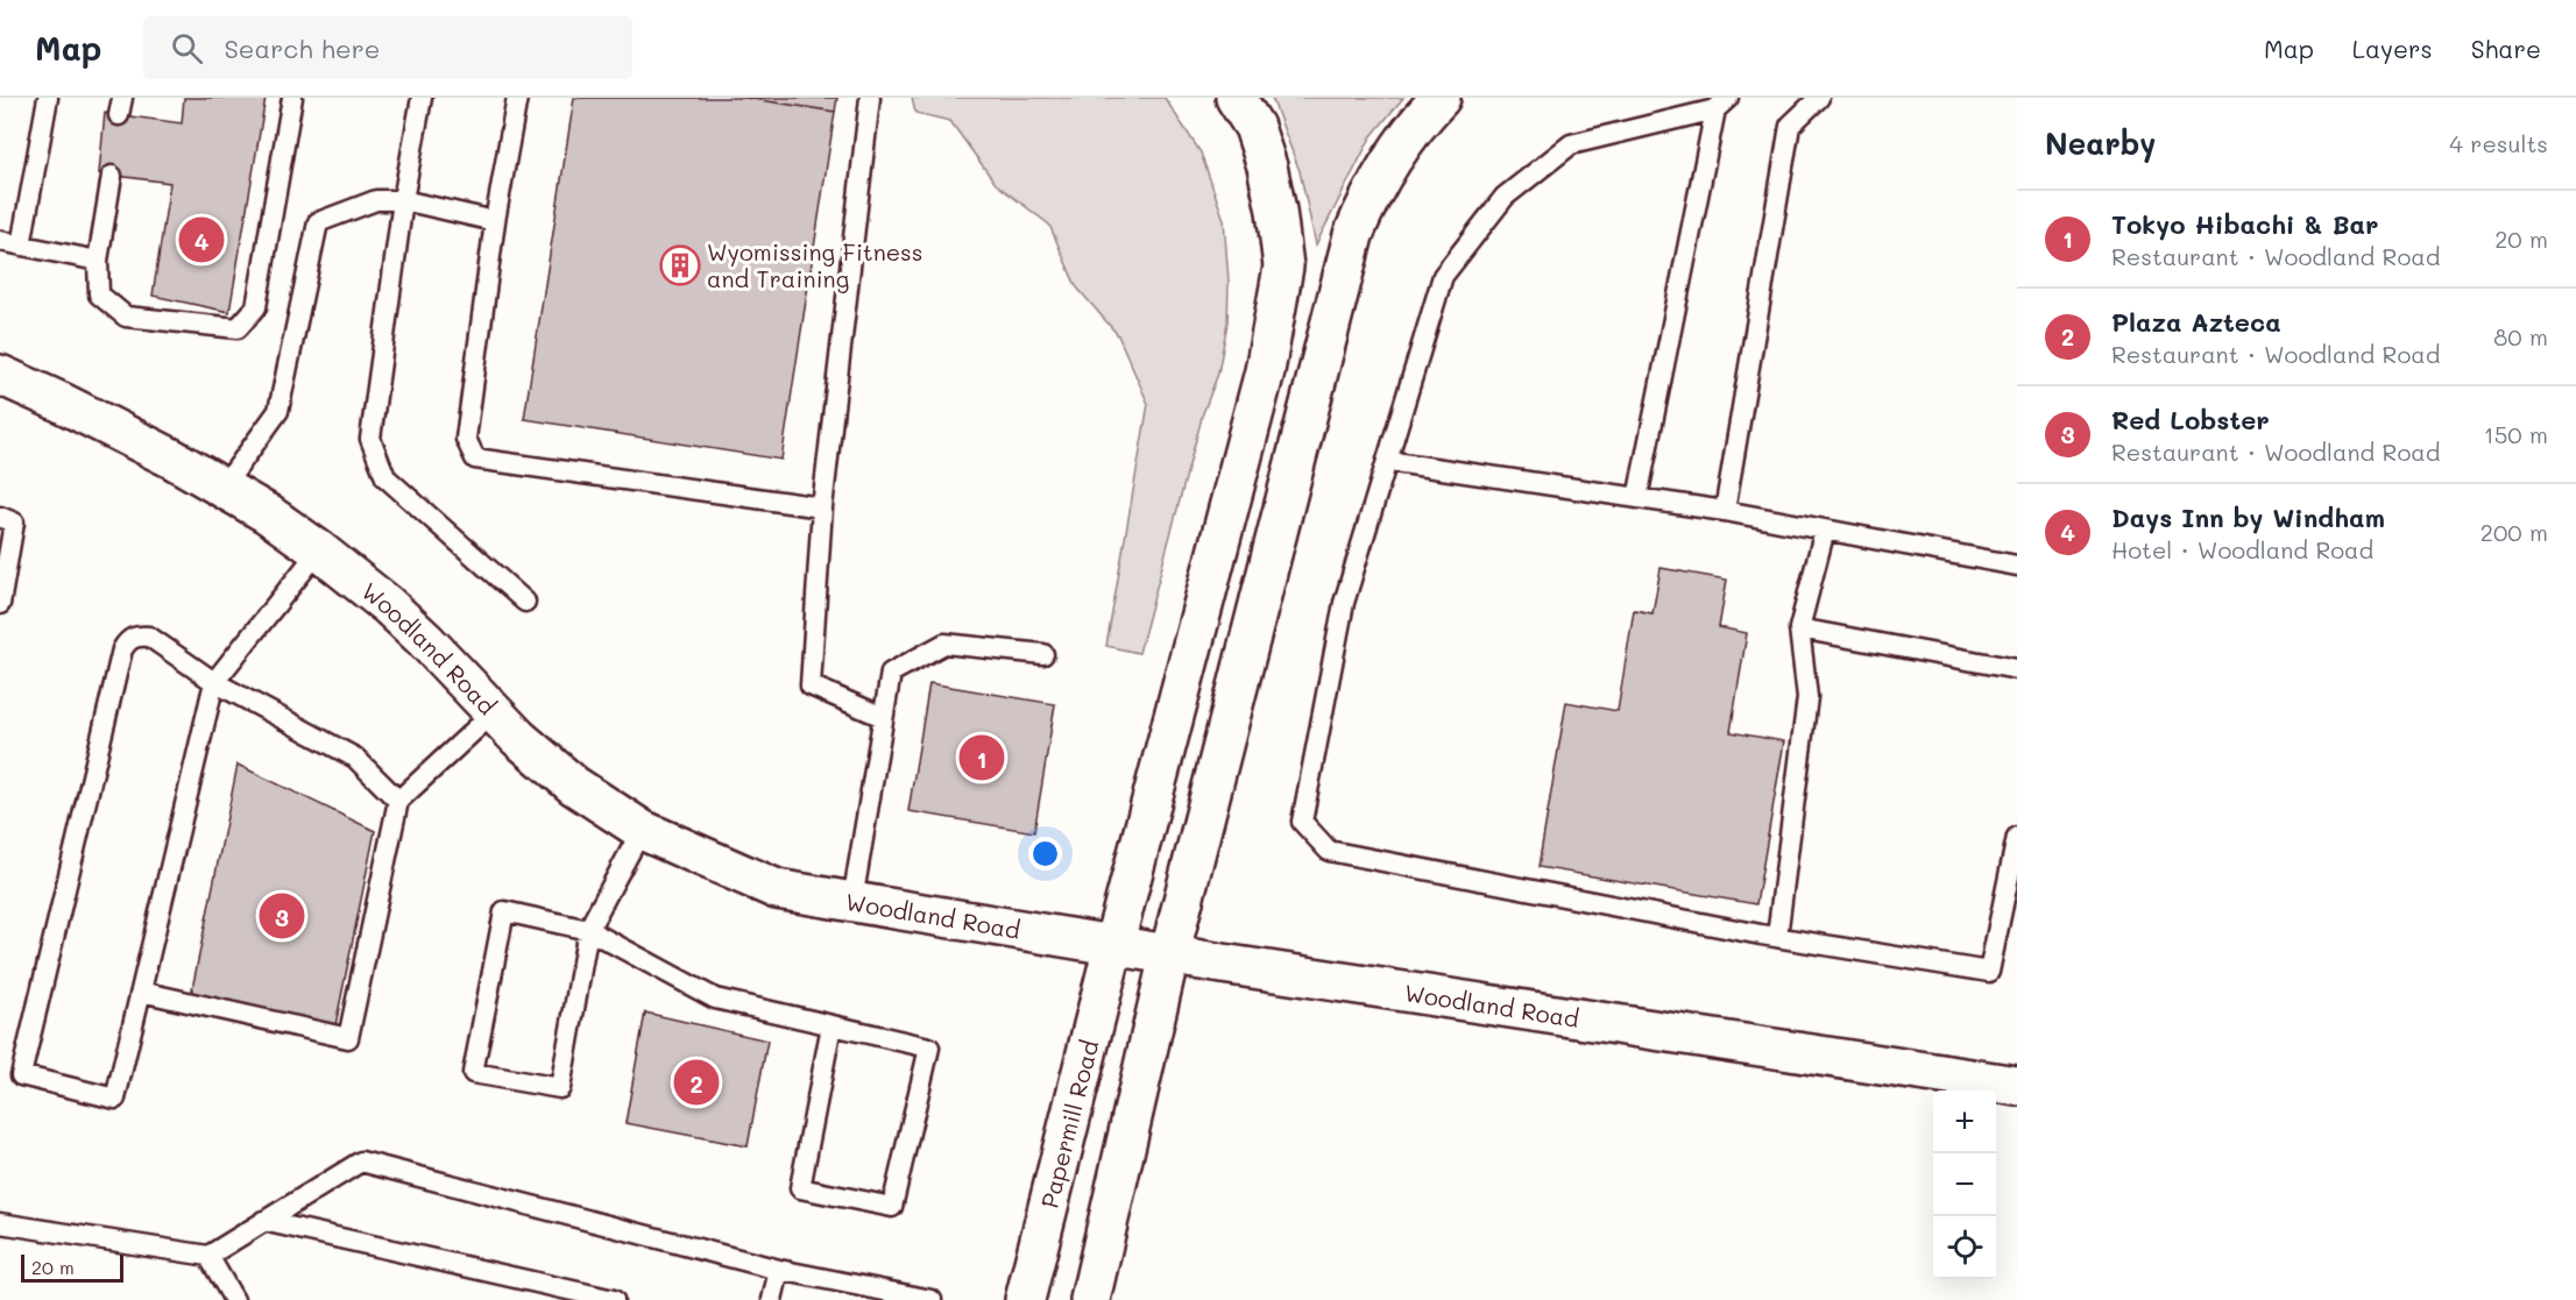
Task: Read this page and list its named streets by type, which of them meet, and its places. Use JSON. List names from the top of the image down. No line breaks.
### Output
{"streets":{"main road":["Woodland Road","Papermill Road"]},"crossings":[["Woodland Road","Papermill Road"]],"places":{"building":["Wyomissing Fitness and Training"]},"scale_bar":"20 m","page":{"header":"Map","search":"Search here","nav":["Map","Layers","Share"],"heading":["Nearby","4 results"],"list":[{"mark":"1","name":"Tokyo Hibachi & Bar","note":"Restaurant · Woodland Road","value":"20 m"},{"mark":"2","name":"Plaza Azteca","note":"Restaurant · Woodland Road","value":"80 m"},{"mark":"3","name":"Red Lobster","note":"Restaurant · Woodland Road","value":"150 m"},{"mark":"4","name":"Days Inn by Windham","note":"Hotel · Woodland Road","value":"200 m"}],"pins":["4","1","3","2"],"map_buttons":["+","−"],"scale":"20 m"}}
